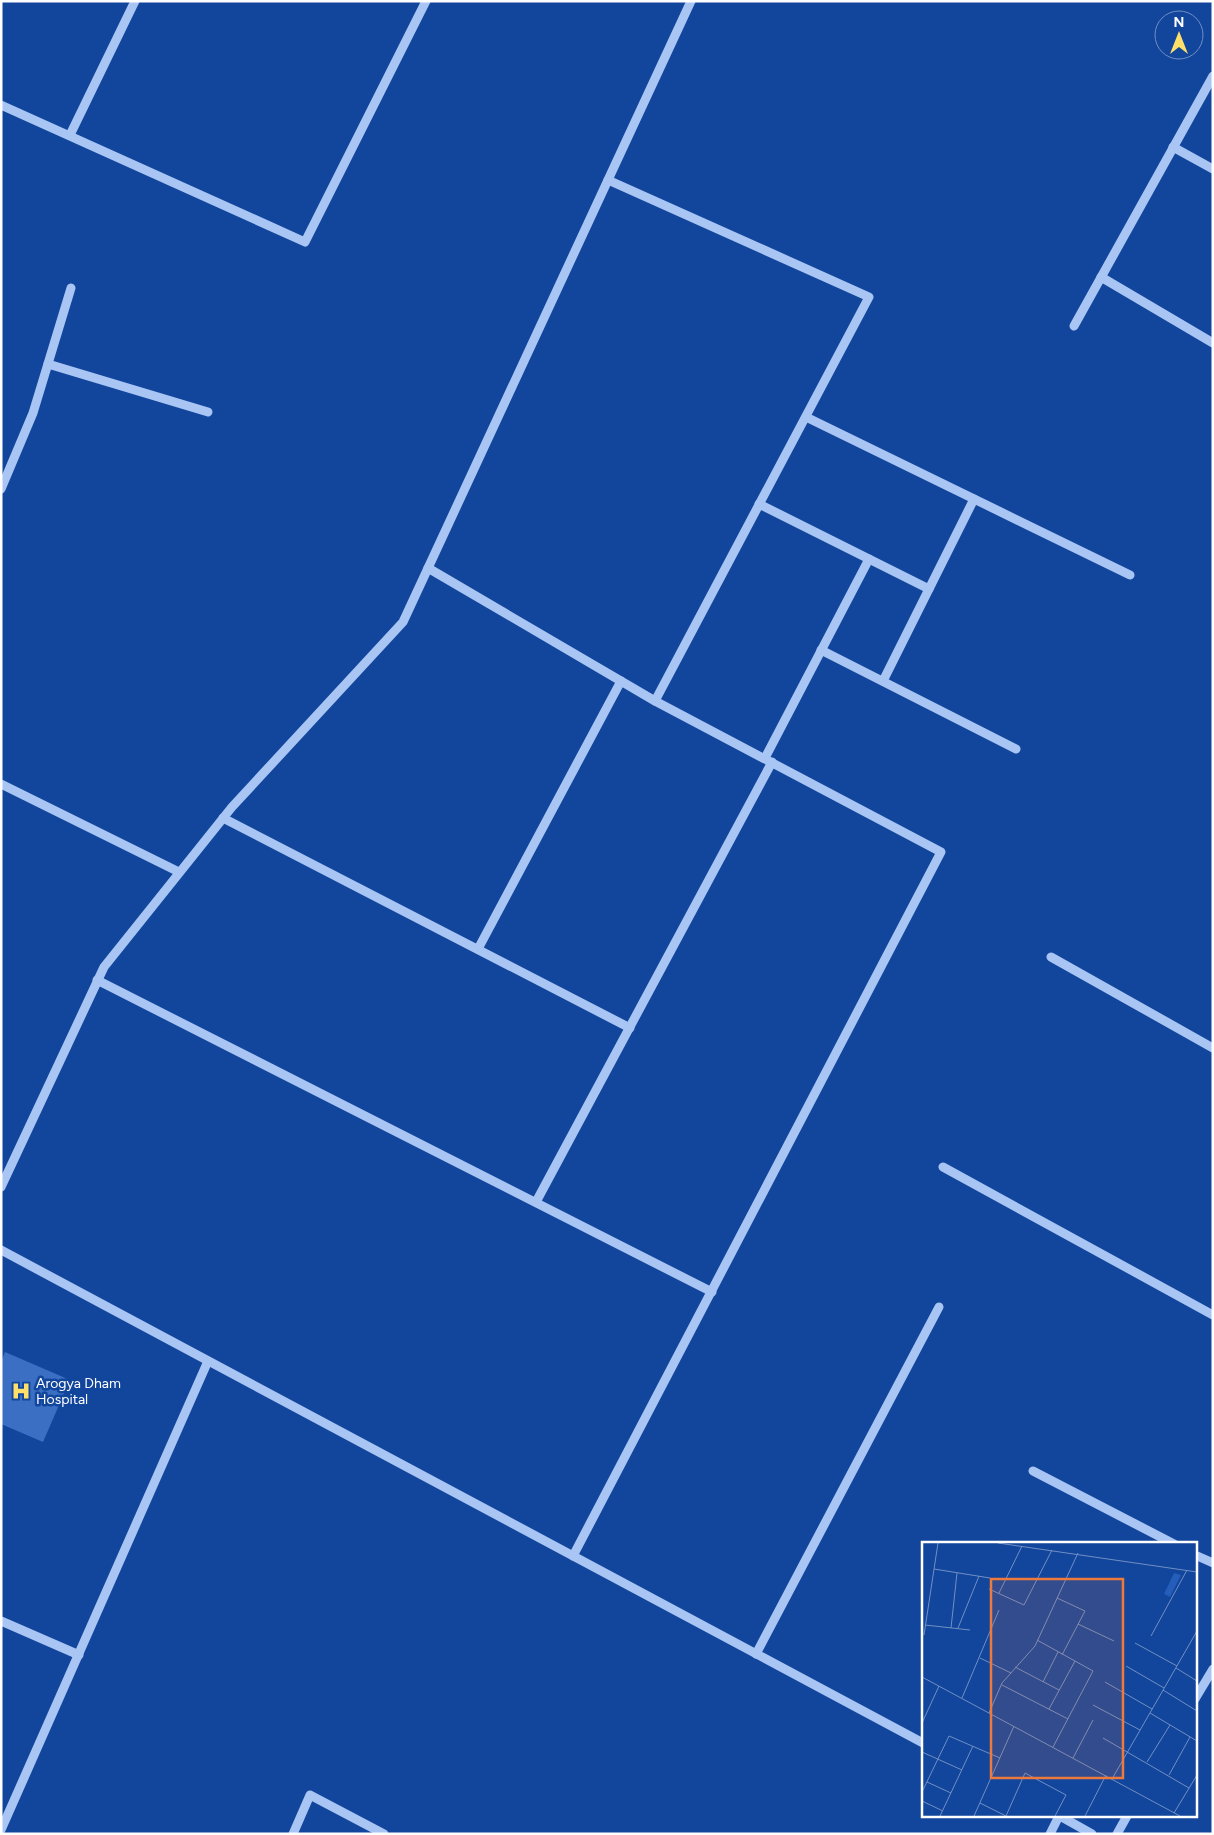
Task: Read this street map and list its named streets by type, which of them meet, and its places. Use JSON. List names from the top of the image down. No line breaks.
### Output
{"places":{"hospital":["Arogya Dham Hospital"]},"north":"top"}
